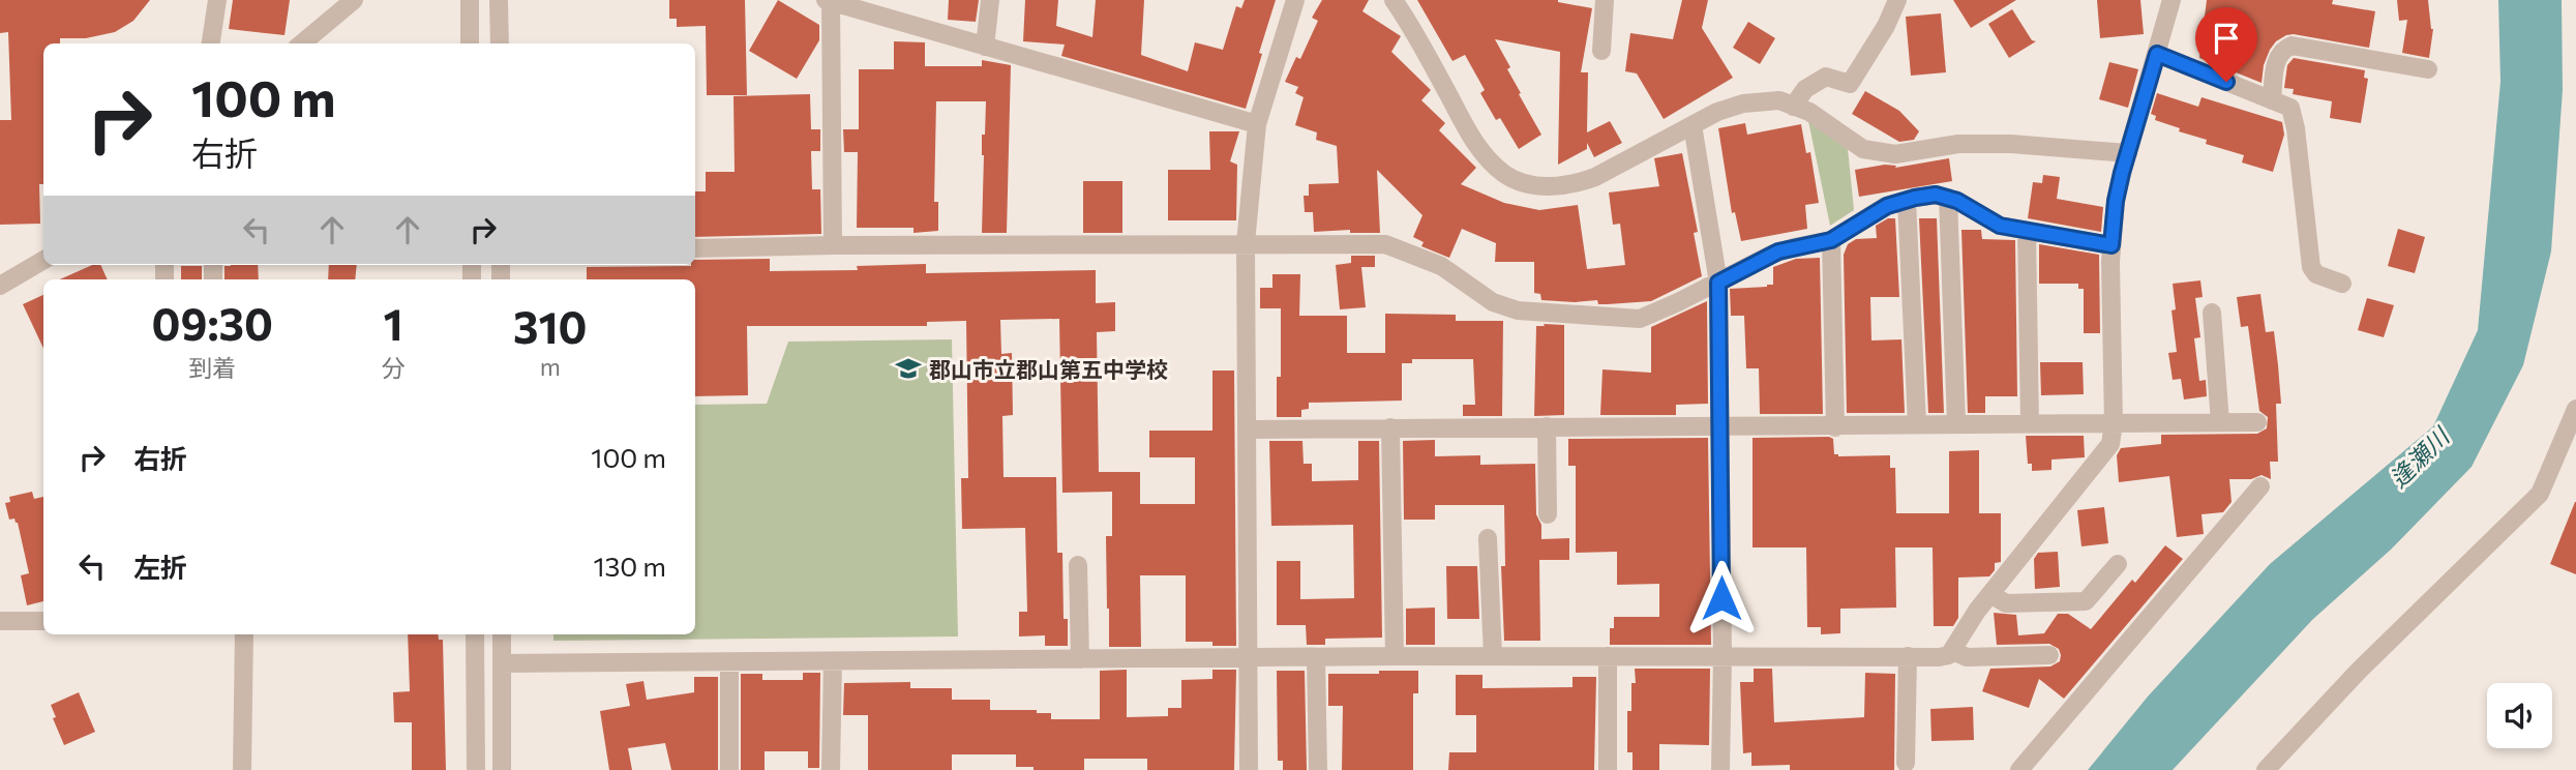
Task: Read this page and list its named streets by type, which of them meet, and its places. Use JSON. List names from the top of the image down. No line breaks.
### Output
{"water":["逢瀬川"],"places":{"school or university":["郡山市立郡山第五中学校"]},"page":{"turn":["100 m","右折"],"eta":["09:30","到着","1","分","310","m"],"list":[{"name":"右折","value":"100 m"},{"name":"左折","value":"130 m"}]}}
